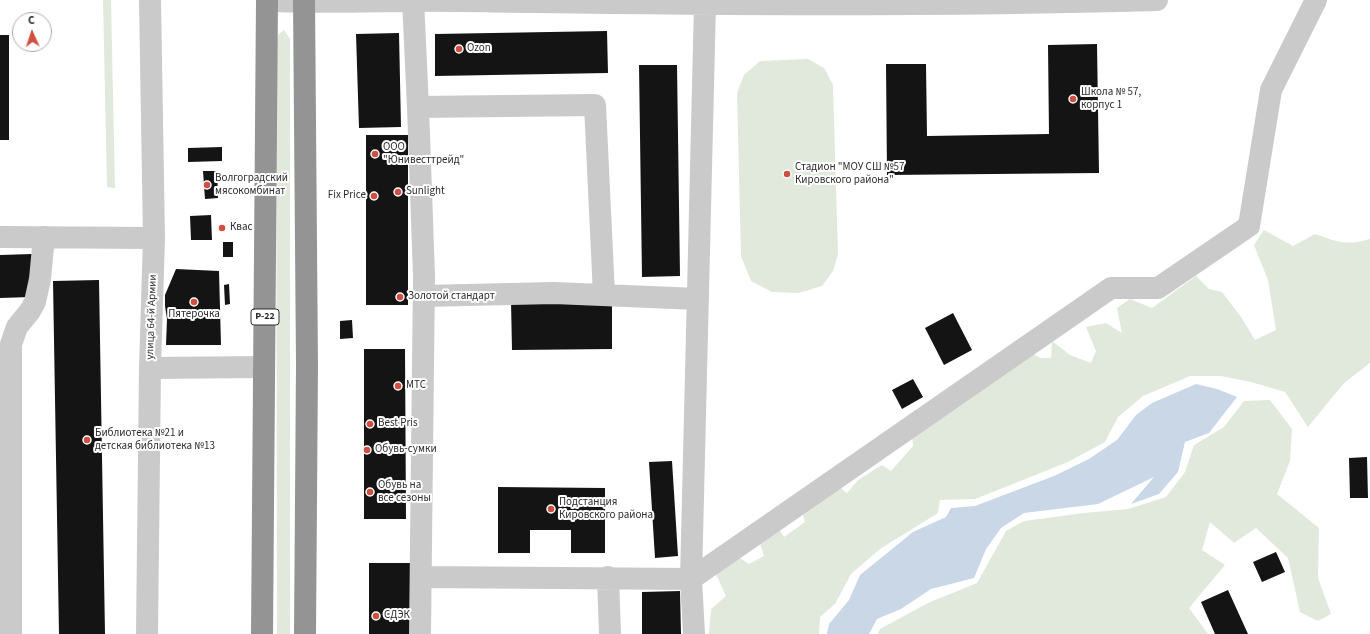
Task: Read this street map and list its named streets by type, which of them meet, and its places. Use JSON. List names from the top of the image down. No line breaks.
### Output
{"streets":{"highway":["Р-22"],"street":["улица 64-й Армии"]},"places":["Ozon","Школа № 57, корпус 1","ООО \"Юнивесттрейд\"","Стадион \"МОУ СШ №57 Кировского района\"","Волгоградский мясокомбинат","Sunlight","Fix Price","Квас","Золотой стандарт","Пятерочка","МТС","Best Pris","Библиотека №21 и детская библиотека №13","Обувь-сумки","Обувь на все сезоны","Подстанция Кировского района","СДЭК"],"north":"top"}
